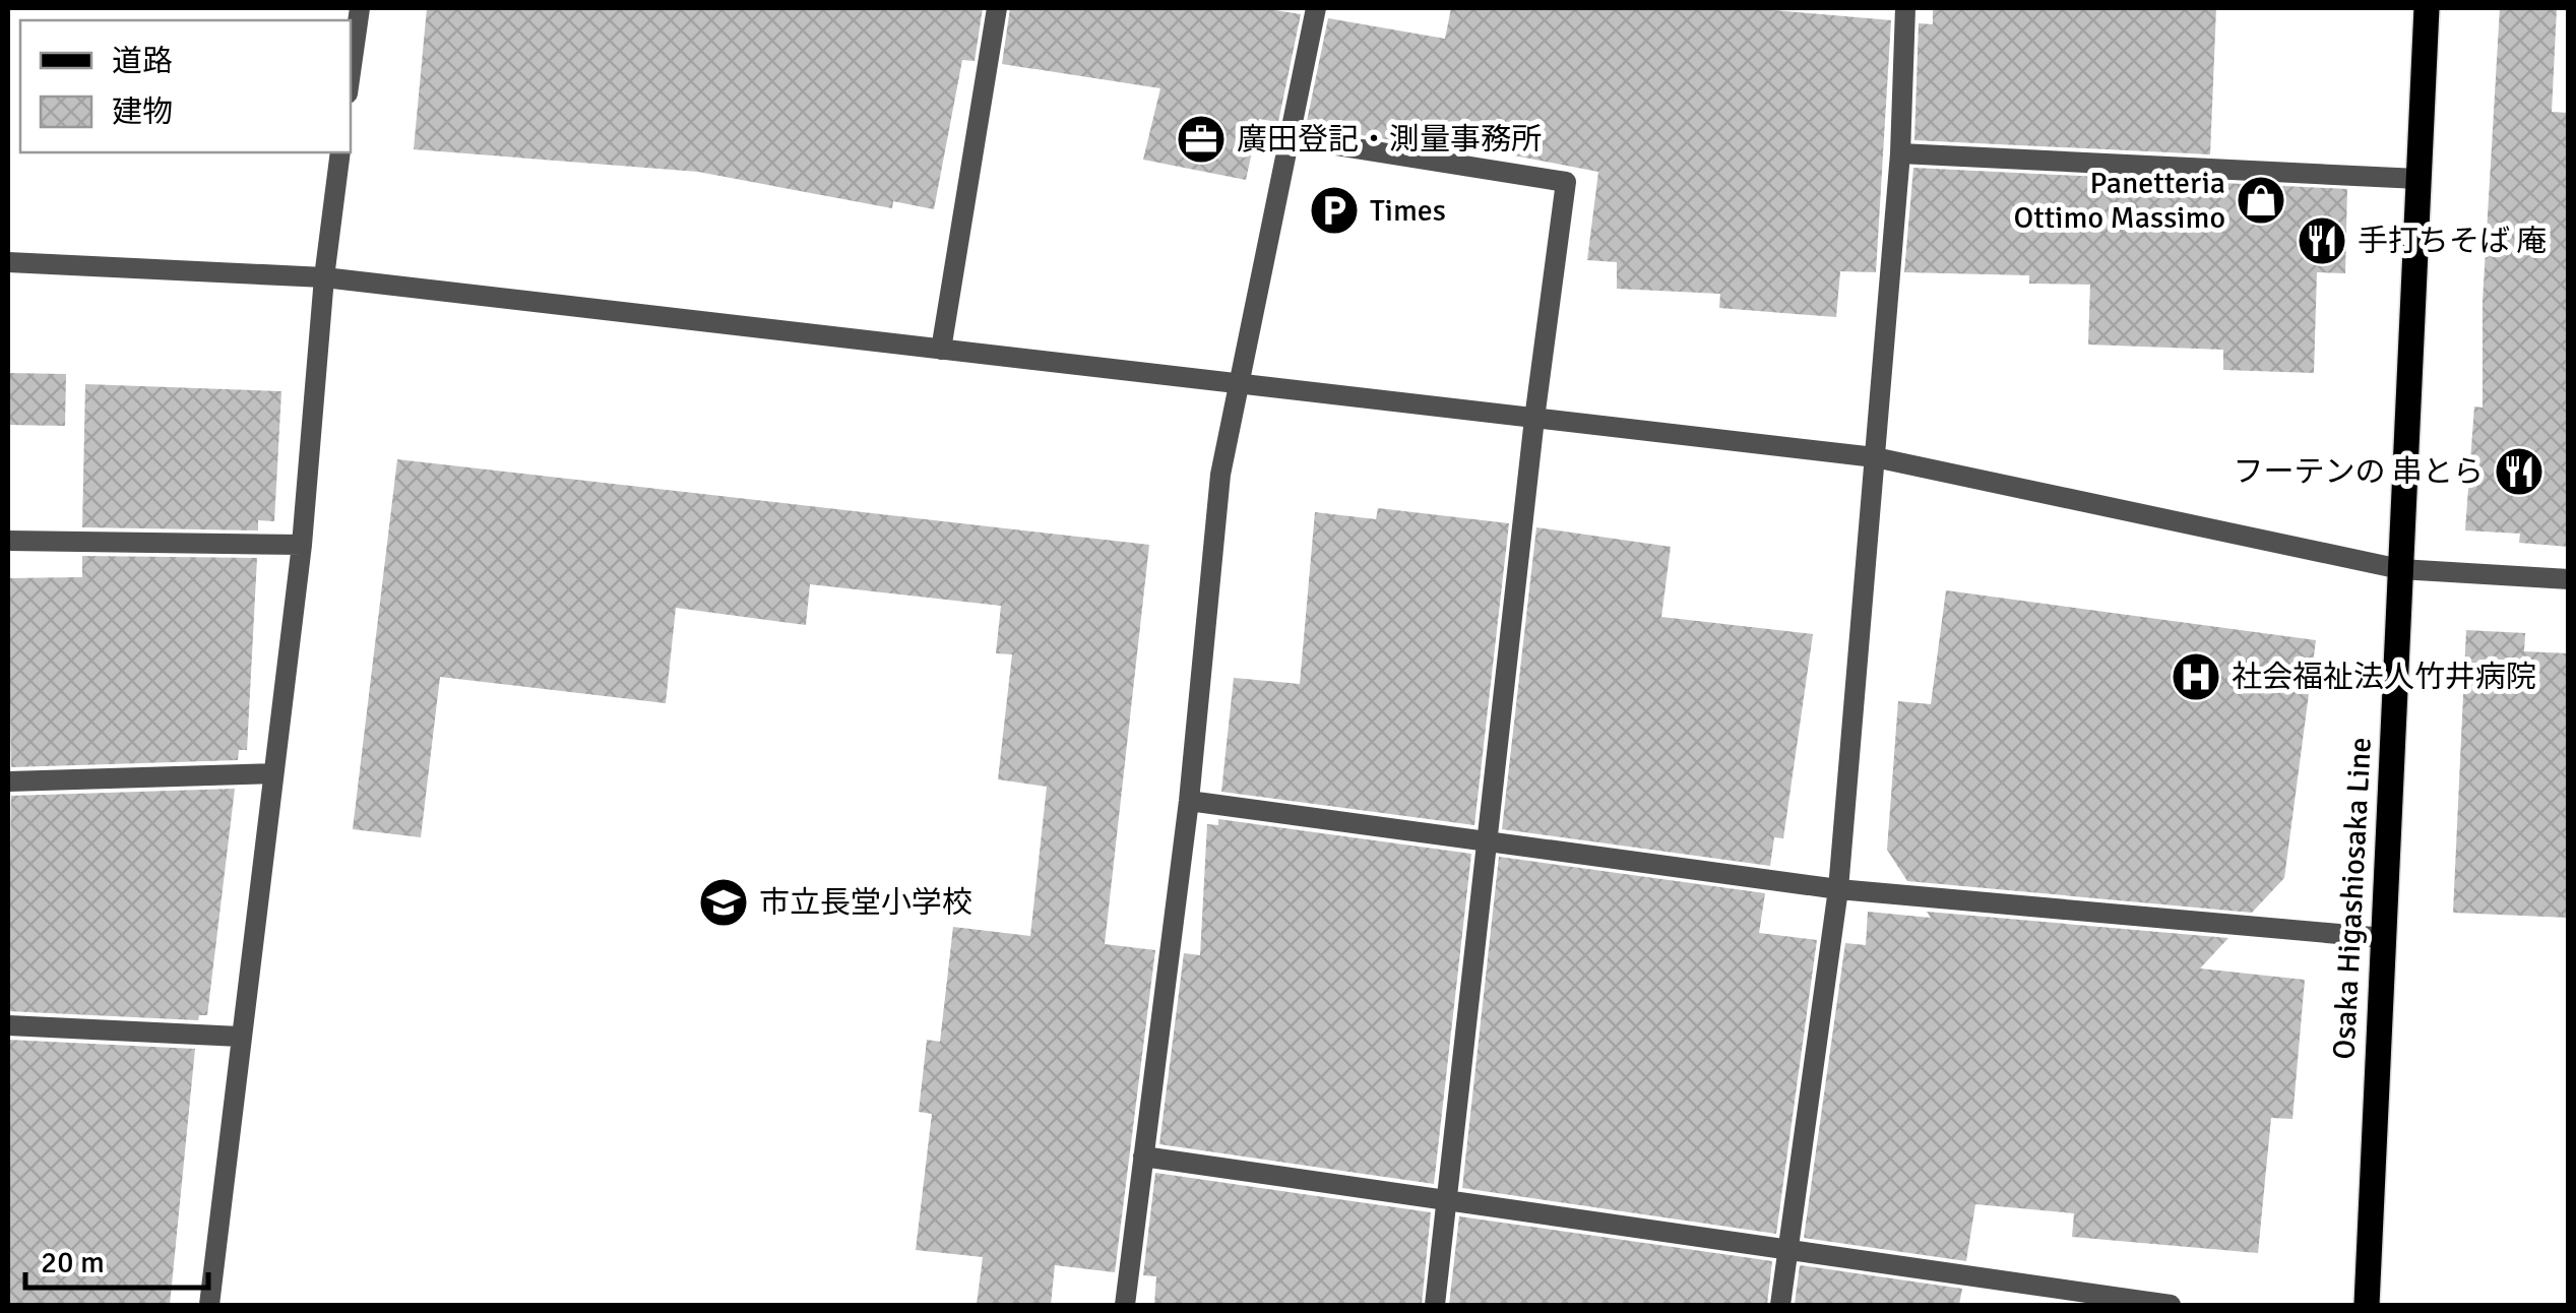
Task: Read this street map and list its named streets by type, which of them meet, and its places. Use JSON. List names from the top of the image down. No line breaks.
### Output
{"streets":{"main road":["Osaka Higashiosaka Line"]},"places":{"office":["廣田登記・測量事務所"],"shop":["Panetteria Ottimo Massimo"],"parking":["Times"],"restaurant":["手打ちそば 庵","フーテンの 串とら"],"hospital":["社会福祉法人竹井病院"],"school or university":["市立長堂小学校"]},"legend":["道路","建物"],"scale_bar":"20 m"}
